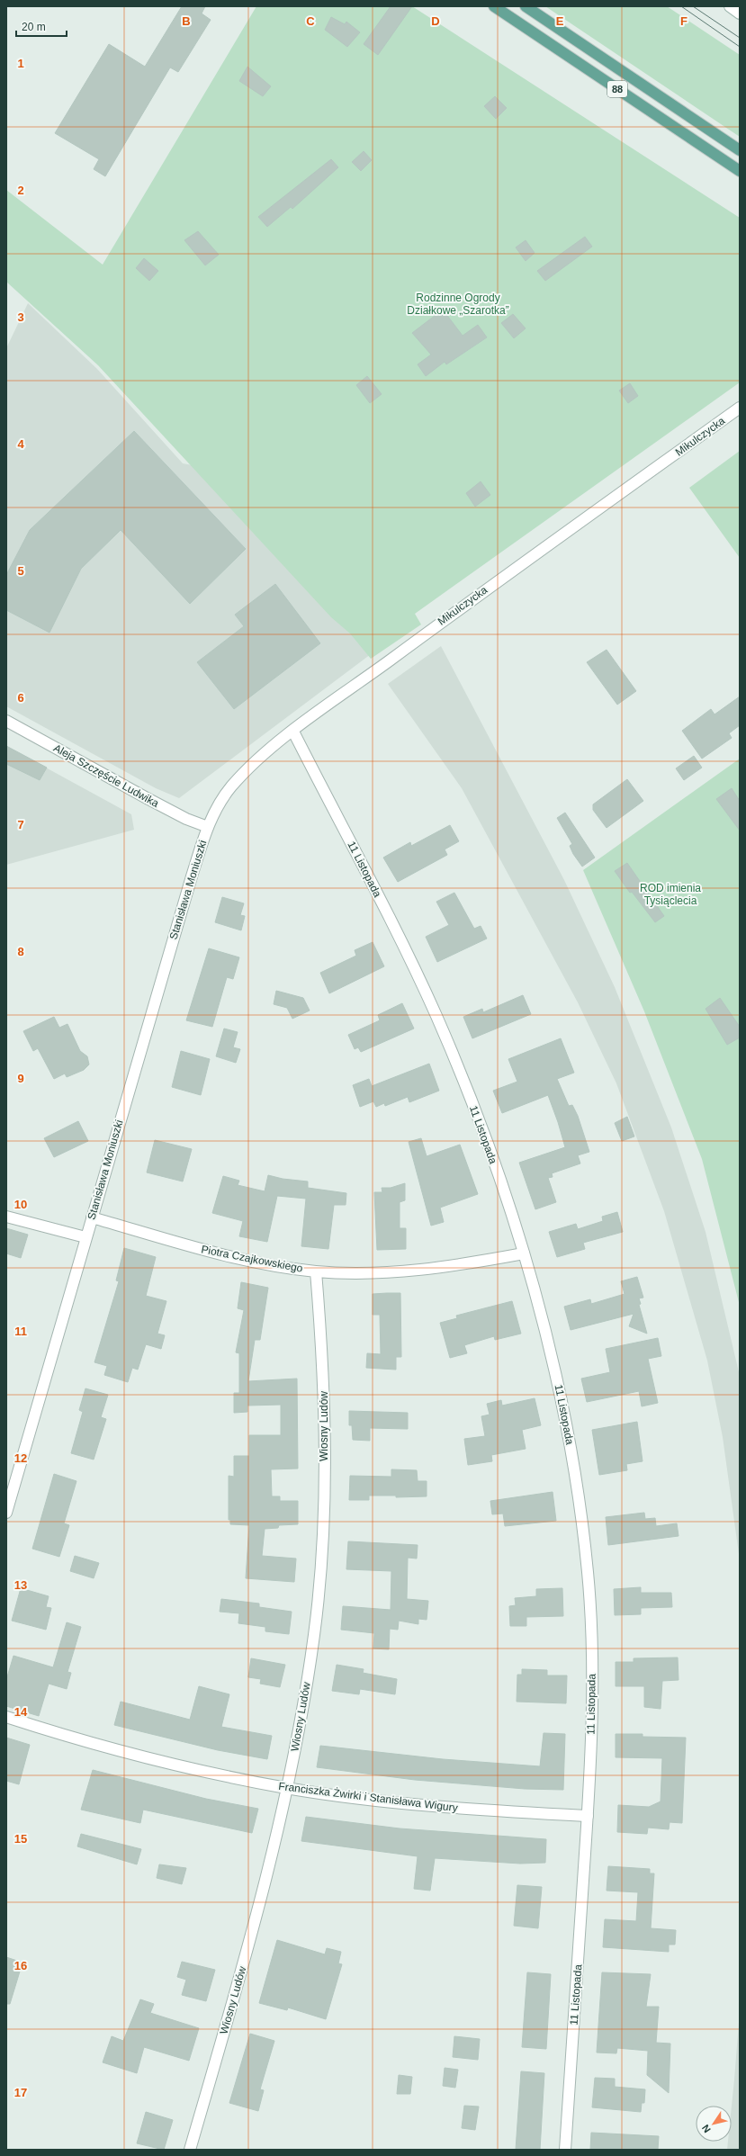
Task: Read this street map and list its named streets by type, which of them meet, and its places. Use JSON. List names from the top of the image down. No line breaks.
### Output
{"streets":{"main road":["88"],"street":["Mikulczycka","Aleja Szczęście Ludwika","11 Listopada","Stanisława Moniuszki","Piotra Czajkowskiego","Wiosny Ludów","Franciszka Żwirki i Stanisława Wigury"]},"crossings":[["Mikulczycka","Aleja Szczęście Ludwika"],["Mikulczycka","11 Listopada"],["Mikulczycka","Stanisława Moniuszki"],["Aleja Szczęście Ludwika","Stanisława Moniuszki"],["11 Listopada","Piotra Czajkowskiego"],["11 Listopada","Franciszka Żwirki i Stanisława Wigury"],["Stanisława Moniuszki","Piotra Czajkowskiego"],["Piotra Czajkowskiego","Wiosny Ludów"],["Wiosny Ludów","Franciszka Żwirki i Stanisława Wigury"]],"parks":["Rodzinne Ogrody Działkowe „Szarotka”","ROD imienia Tysiąclecia"],"scale_bar":"20 m","north":"bottom left","grid":{"columns":["B","C","D","E","F"],"rows":["1","2","3","4","5","6","7","8","9","10","11","12","13","14","15","16","17"]}}
